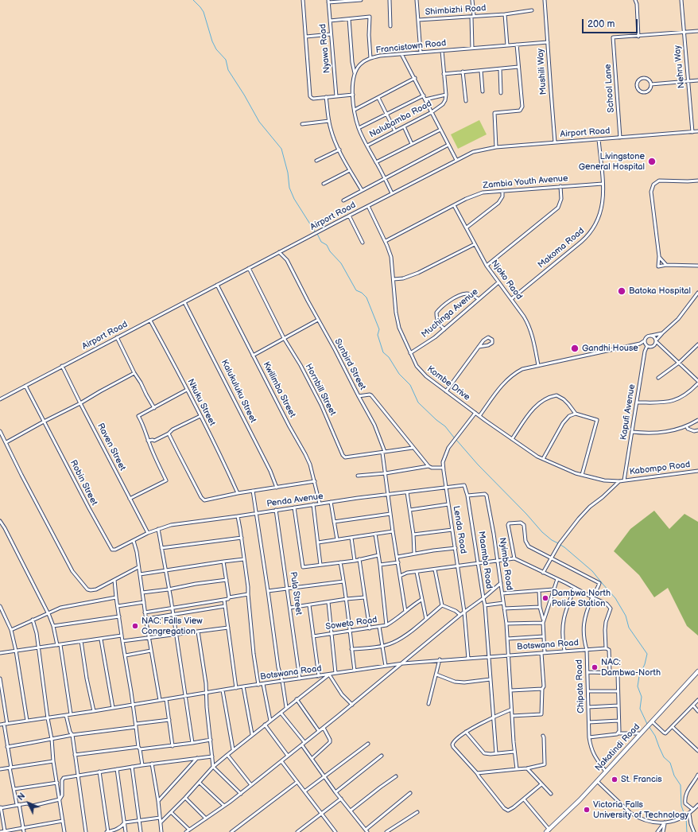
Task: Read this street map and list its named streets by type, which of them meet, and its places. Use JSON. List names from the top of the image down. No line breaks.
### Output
{"streets":{"highway":["Nakatindi Road"],"street":["Shimbizhi Road","Francistown Road","Nyawa Road","Nehru Way","Mushili Way","School Lane","Nalubamba Road","Airport Road","Zambia Youth Avenue","Makoma Road","Njoko Raod","Muchinga Avenue","Sunbird Street","Kombe Drive","Kwilimba Street","Hornbill Street","Kalukuluku Street","Nkuku Street","Kapufi Avenue","Raven Street","Kabompo Road","Robin Street","Penda Avenue","Lenda Road","Maamba Road","Nyimba Road","Pula Street","Soweto Road","Botswana Road","Chipata Road"]},"crossings":[["Francistown Road","Mushili Way"],["Nehru Way","Airport Road"],["Mushili Way","Airport Road"],["School Lane","Airport Road"],["Airport Road","Makoma Road"],["Airport Road","Sunbird Street"],["Airport Road","Kombe Drive"],["Airport Road","Kwilimba Street"],["Airport Road","Hornbill Street"],["Airport Road","Kalukuluku Street"],["Airport Road","Nkuku Street"],["Airport Road","Raven Street"],["Airport Road","Robin Street"],["Zambia Youth Avenue","Makoma Road"],["Zambia Youth Avenue","Njoko Raod"],["Zambia Youth Avenue","Kombe Drive"],["Makoma Road","Njoko Raod"],["Njoko Raod","Muchinga Avenue"],["Muchinga Avenue","Kombe Drive"],["Sunbird Street","Hornbill Street"],["Kombe Drive","Kapufi Avenue"],["Kombe Drive","Kabompo Road"],["Kombe Drive","Lenda Road"],["Kwilimba Street","Penda Avenue"],["Kapufi Avenue","Kabompo Road"],["Raven Street","Robin Street"],["Raven Street","Penda Avenue"],["Robin Street","Penda Avenue"],["Penda Avenue","Lenda Road"],["Penda Avenue","Pula Street"],["Lenda Road","Botswana Road"],["Maamba Road","Nyimba Road"],["Maamba Road","Botswana Road"],["Nyimba Road","Botswana Road"],["Pula Street","Botswana Road"],["Botswana Road","Chipata Road"],["Chipata Road","Nakatindi Road"]],"places":["Livingstone General Hospital","Batoka Hospital","Gandhi House","Dambwa North Police Station","NAC: Falls View Congregation","NAC: Dambwa-North","St. Francis","Victoria Falls University of Technology"],"scale_bar":"200 m","north":"top left"}
